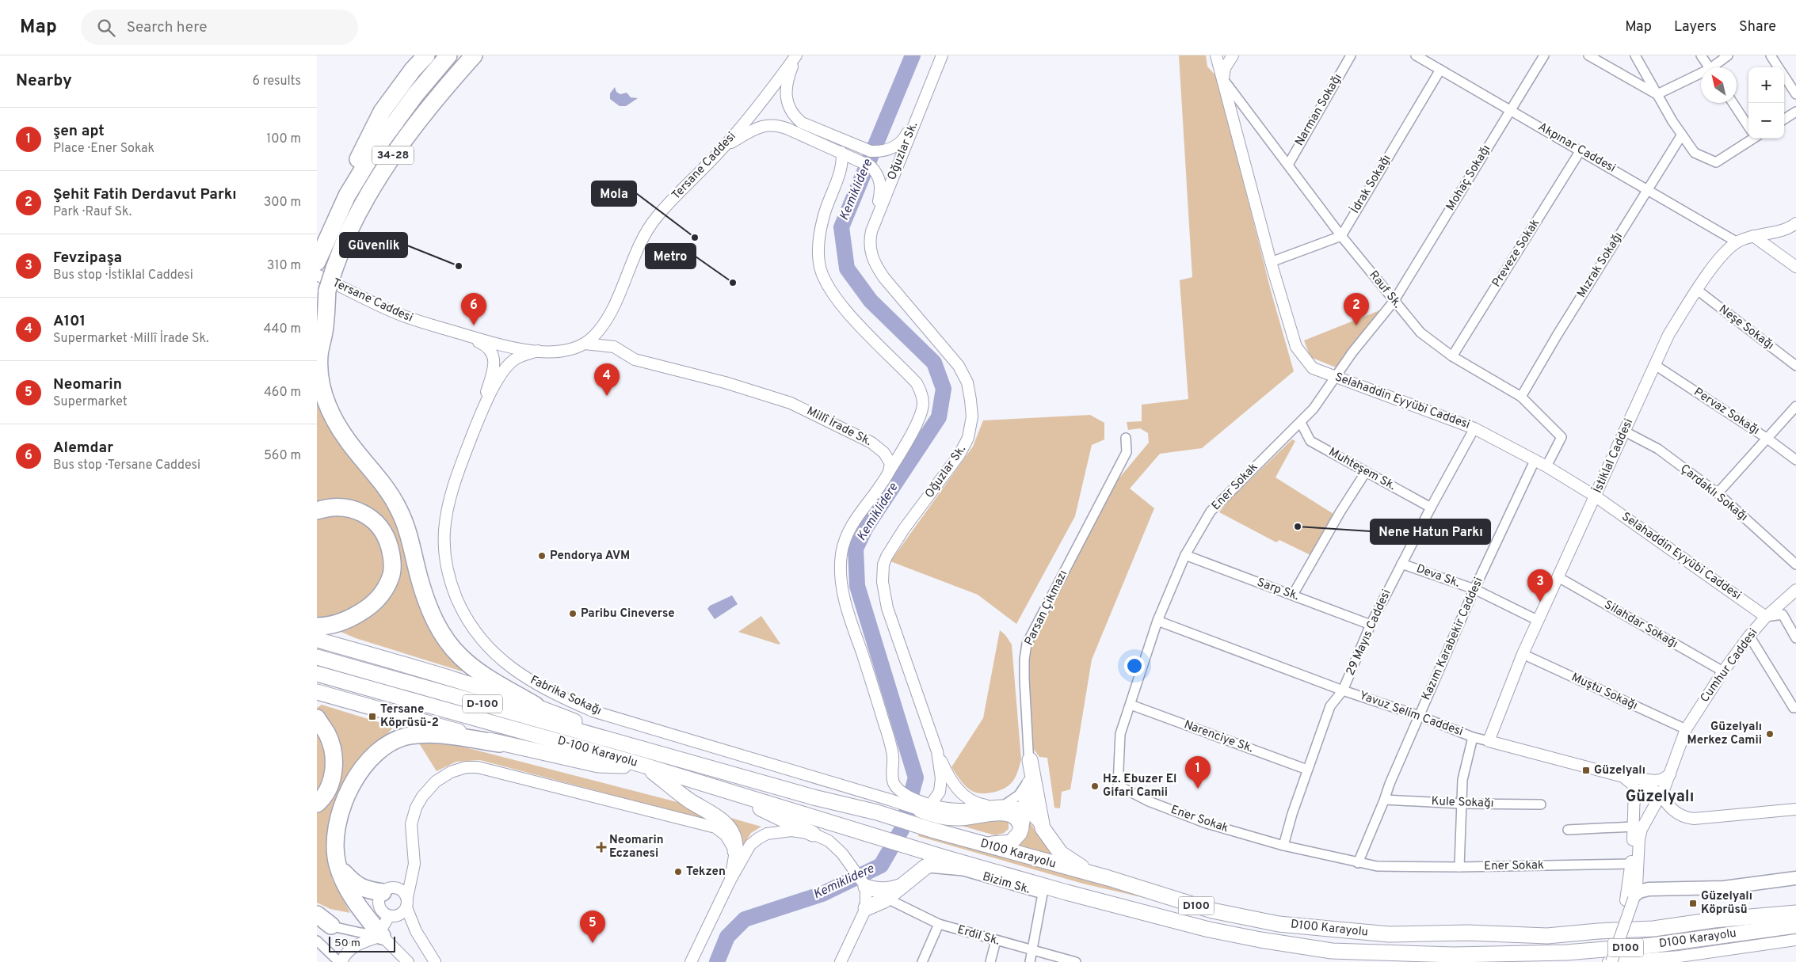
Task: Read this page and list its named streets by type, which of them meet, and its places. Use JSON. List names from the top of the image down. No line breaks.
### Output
{"streets":{"highway":["34-28","D-100","D-100 Karayolu","D100 Karayolu","D100"],"street":["Narman Sokağı","Akpınar Caddesi","Oğuzlar Sk.","Tersane Caddesi","Mohaç Sokağı","İdrak Sokağı","Preveze Sokak","Mızrak Sokağı","Rauf Sk.","Neşe Sokağı","Selahaddin Eyyübi Caddesi","Pervaz Sokağı","Millî İrade Sk.","İstiklal Caddesi","Muhteşem Sk.","Ener Sokak","Çardaklı Sokağı","Deva Sk.","Sarp Sk.","Parsan Çıkmazı","Silahdar Sokağı","29 Mayıs Caddesi","Kazım Karabekir Caddesi","Cumhur Caddesi","Muştu Sokağı","Fabrika Sokağı","Yavuz Selim Caddesi","Narenciye Sk.","Kule Sokağı","Bizim Sk.","Erdil Sk."]},"crossings":[["Narman Sokağı","Rauf Sk."],["Akpınar Caddesi","Mohaç Sokağı"],["Akpınar Caddesi","İdrak Sokağı"],["Akpınar Caddesi","Preveze Sokak"],["Akpınar Caddesi","Mızrak Sokağı"],["Akpınar Caddesi","İstiklal Caddesi"],["Oğuzlar Sk.","Fabrika Sokağı"],["Tersane Caddesi","Millî İrade Sk."],["Tersane Caddesi","Fabrika Sokağı"],["Mohaç Sokağı","Rauf Sk."],["Mohaç Sokağı","Selahaddin Eyyübi Caddesi"],["Mohaç Sokağı","Ener Sokak"],["İdrak Sokağı","Rauf Sk."],["Preveze Sokak","Rauf Sk."],["Mızrak Sokağı","Rauf Sk."],["Rauf Sk.","Selahaddin Eyyübi Caddesi"],["Neşe Sokağı","İstiklal Caddesi"],["Selahaddin Eyyübi Caddesi","İstiklal Caddesi"],["Selahaddin Eyyübi Caddesi","Ener Sokak"],["Selahaddin Eyyübi Caddesi","29 Mayıs Caddesi"],["Selahaddin Eyyübi Caddesi","Kazım Karabekir Caddesi"],["Selahaddin Eyyübi Caddesi","Cumhur Caddesi"],["Pervaz Sokağı","İstiklal Caddesi"],["İstiklal Caddesi","Çardaklı Sokağı"],["İstiklal Caddesi","Deva Sk."],["İstiklal Caddesi","Silahdar Sokağı"],["İstiklal Caddesi","Muştu Sokağı"],["İstiklal Caddesi","Yavuz Selim Caddesi"],["Muhteşem Sk.","Ener Sokak"],["Muhteşem Sk.","29 Mayıs Caddesi"],["Ener Sokak","Sarp Sk."],["Ener Sokak","29 Mayıs Caddesi"],["Ener Sokak","Kazım Karabekir Caddesi"],["Ener Sokak","Yavuz Selim Caddesi"],["Ener Sokak","Narenciye Sk."],["Deva Sk.","29 Mayıs Caddesi"],["Deva Sk.","Kazım Karabekir Caddesi"],["Sarp Sk.","29 Mayıs Caddesi"],["Silahdar Sokağı","Cumhur Caddesi"],["29 Mayıs Caddesi","Yavuz Selim Caddesi"],["29 Mayıs Caddesi","Narenciye Sk."],["Kazım Karabekir Caddesi","Yavuz Selim Caddesi"],["Kazım Karabekir Caddesi","Kule Sokağı"],["Cumhur Caddesi","Muştu Sokağı"],["Cumhur Caddesi","Yavuz Selim Caddesi"],["D-100 Karayolu","D100 Karayolu"],["Bizim Sk.","Erdil Sk."]],"districts":["Güzelyalı"],"water":["Kemiklidere"],"places":{"other":["Mola","Güvenlik","Metro","Nene Hatun Parkı","Pendorya AVM","Paribu Cineverse","Güzelyalı Merkez Camii","Hz. Ebuzer El Gifari Camii","Tekzen"],"transit":["Tersane Köprüsü-2","Güzelyalı","Güzelyalı Köprüsü"],"health":["Neomarin Eczanesi"]},"scale_bar":"50 m","north":"top left","page":{"header":"Map","search":"Search here","nav":["Map","Layers","Share"],"heading":["Nearby","6 results"],"map_buttons":["+","−"],"list":[{"mark":"1","name":"şen apt","note":"Place · Ener Sokak","value":"100 m"},{"mark":"2","name":"Şehit Fatih Derdavut Parkı","note":"Park · Rauf Sk.","value":"300 m"},{"mark":"3","name":"Fevzipaşa","note":"Bus stop · İstiklal Caddesi","value":"310 m"},{"mark":"4","name":"A101","note":"Supermarket · Millî İrade Sk.","value":"440 m"},{"mark":"5","name":"Neomarin","note":"Supermarket","value":"460 m"},{"mark":"6","name":"Alemdar","note":"Bus stop · Tersane Caddesi","value":"560 m"}],"pins":["2","6","4","3","1","5"],"scale":"50 m"}}
